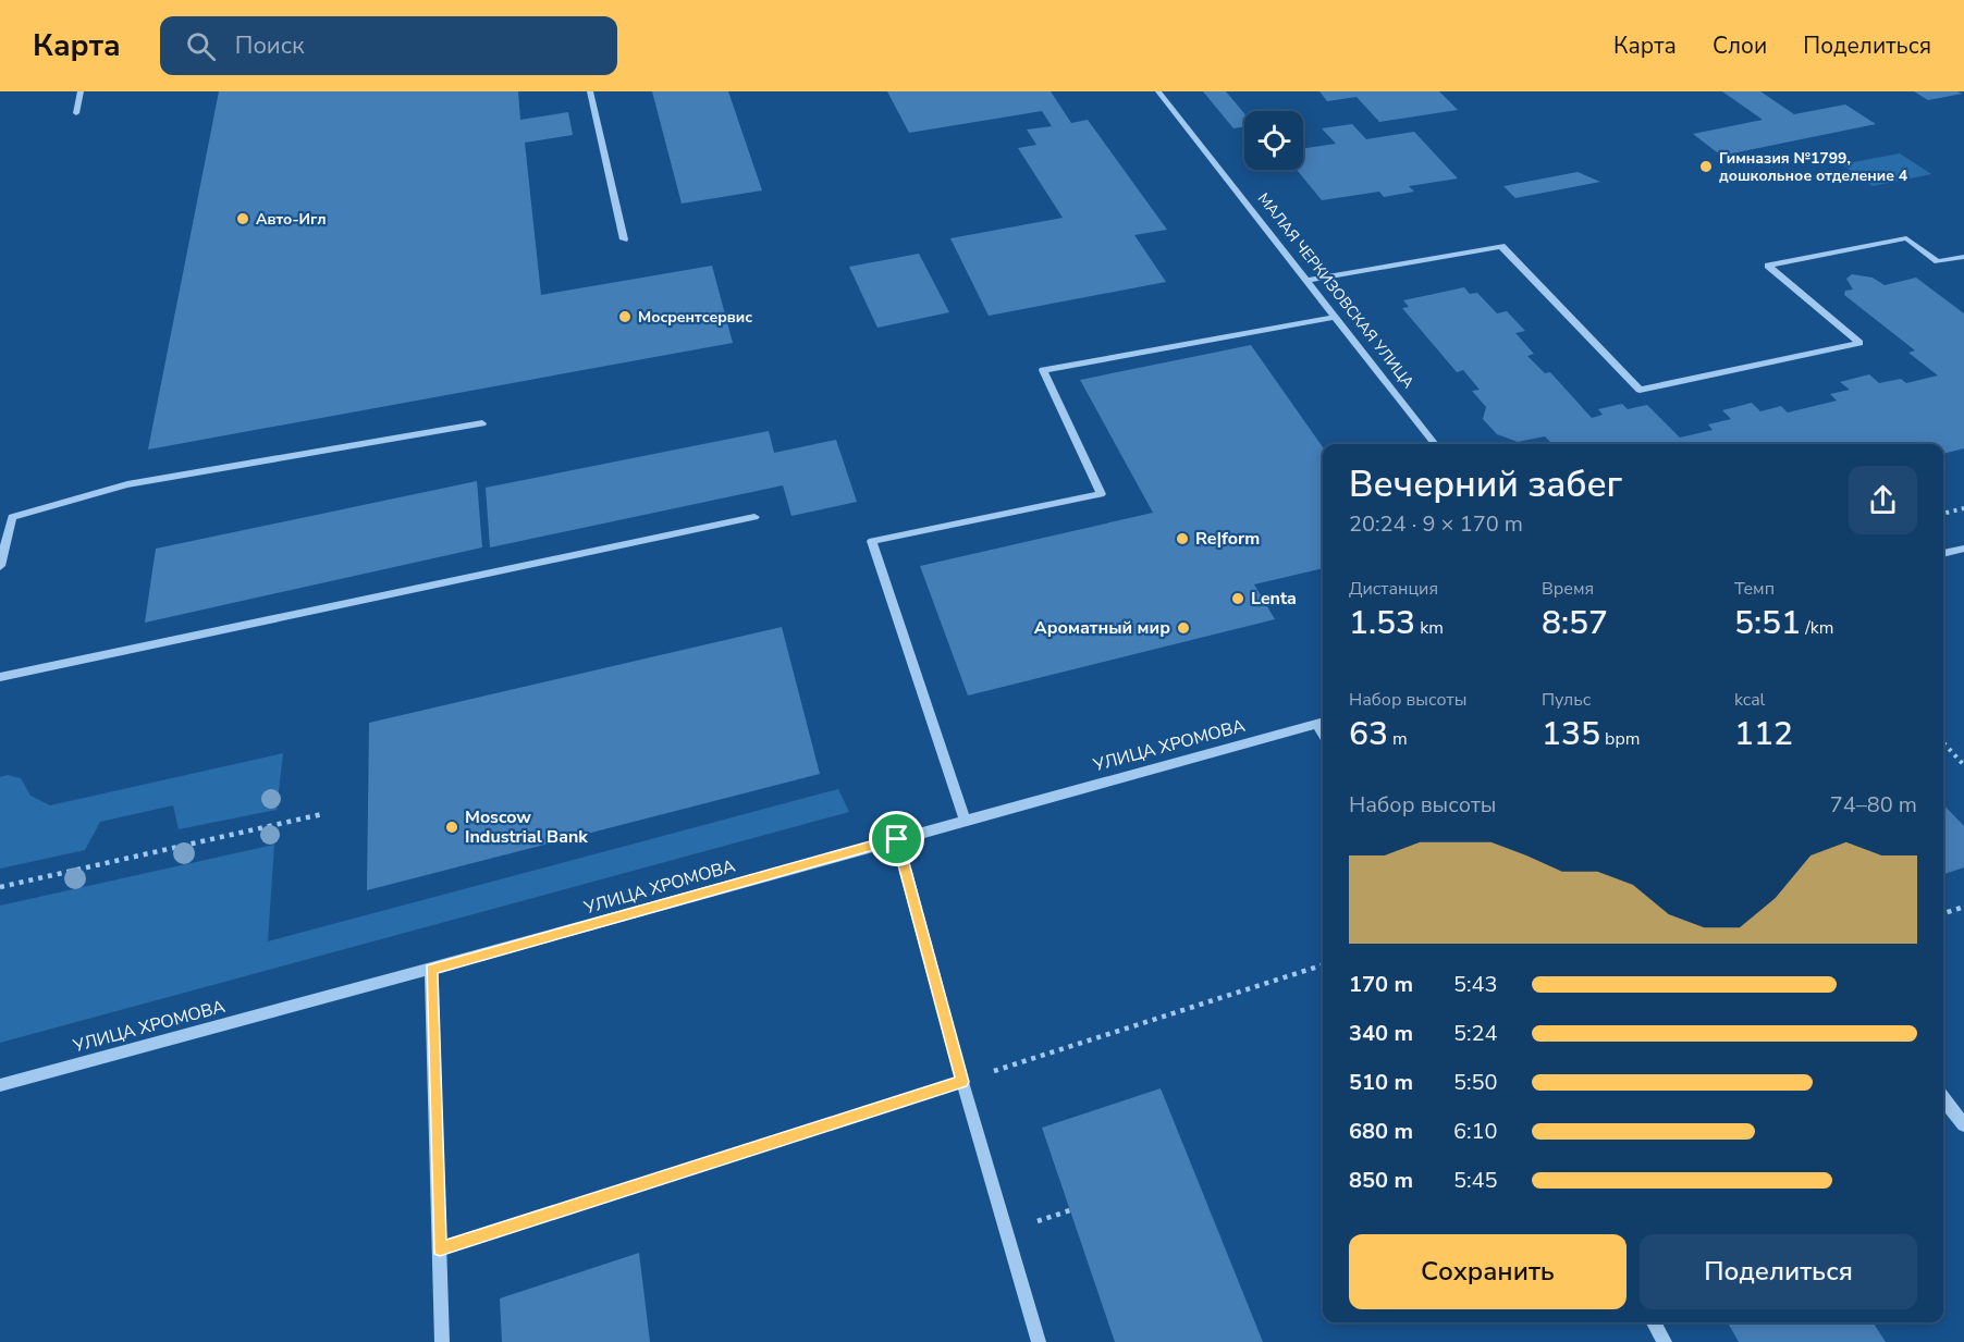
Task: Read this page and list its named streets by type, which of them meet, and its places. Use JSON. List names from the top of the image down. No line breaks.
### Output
{"streets":{"street":["МАЛАЯ ЧЕРКИЗОВСКАЯ УЛИЦА","УЛИЦА ХРОМОВА"]},"places":["Гимназия №1799, дошкольное отделение 4","Авто-Игл","Мосрентсервис","Re|form","Lenta","Ароматный мир","Moscow Industrial Bank"],"page":{"header":"Карта","search":"Поиск","nav":["Карта","Слои","Поделиться"],"heading":["Вечерний забег","20:24 · 9 × 170 m"],"stats":[["Дистанция","1.53 km"],["Время","8:57"],["Темп","5:51 /km"],["Набор высоты","63 m"],["Пульс","135 bpm"],["kcal","112"]],"chart":["Набор высоты","74–80 m"],"list":[{"name":"170 m","note":"5:43"},{"name":"340 m","note":"5:24"},{"name":"510 m","note":"5:50"},{"name":"680 m","note":"6:10"},{"name":"850 m","note":"5:45"}],"buttons":["Сохранить","Поделиться"]}}
